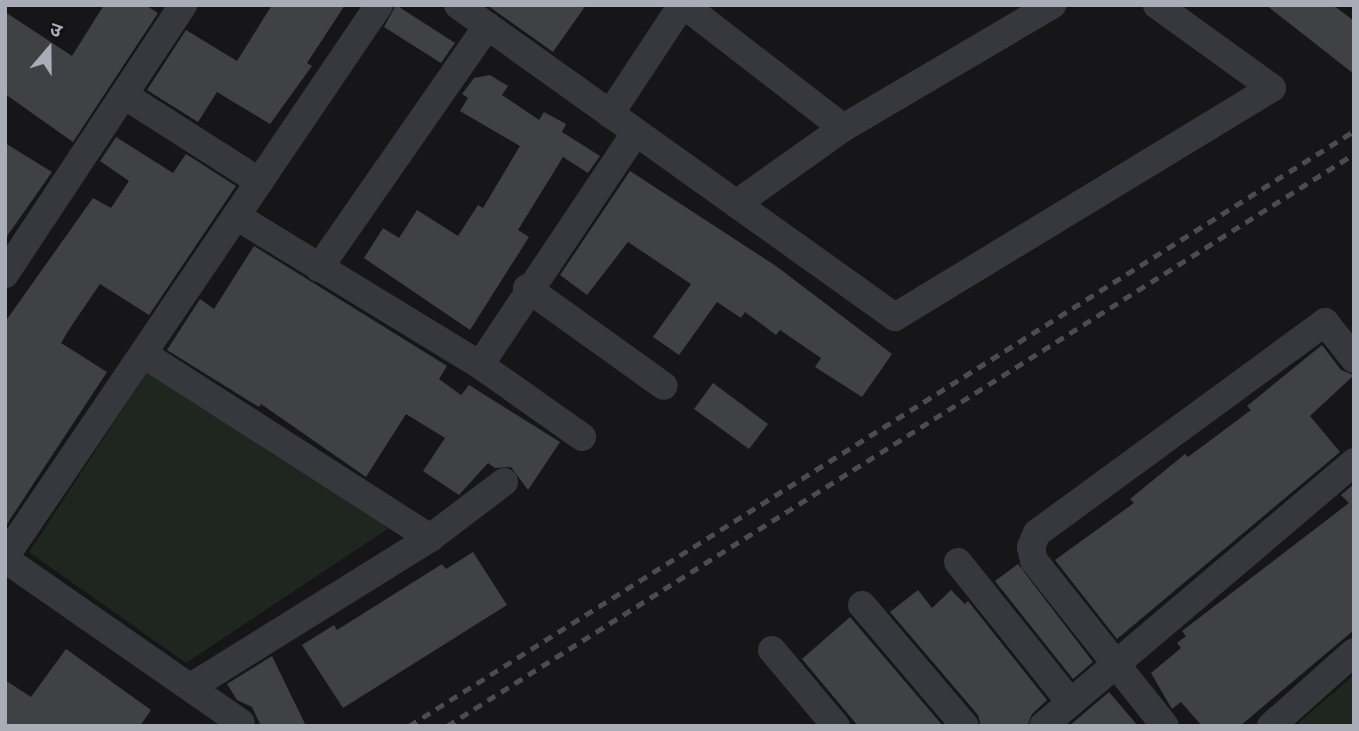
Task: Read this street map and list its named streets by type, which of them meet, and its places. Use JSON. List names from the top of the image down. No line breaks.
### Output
{"north":"top"}
